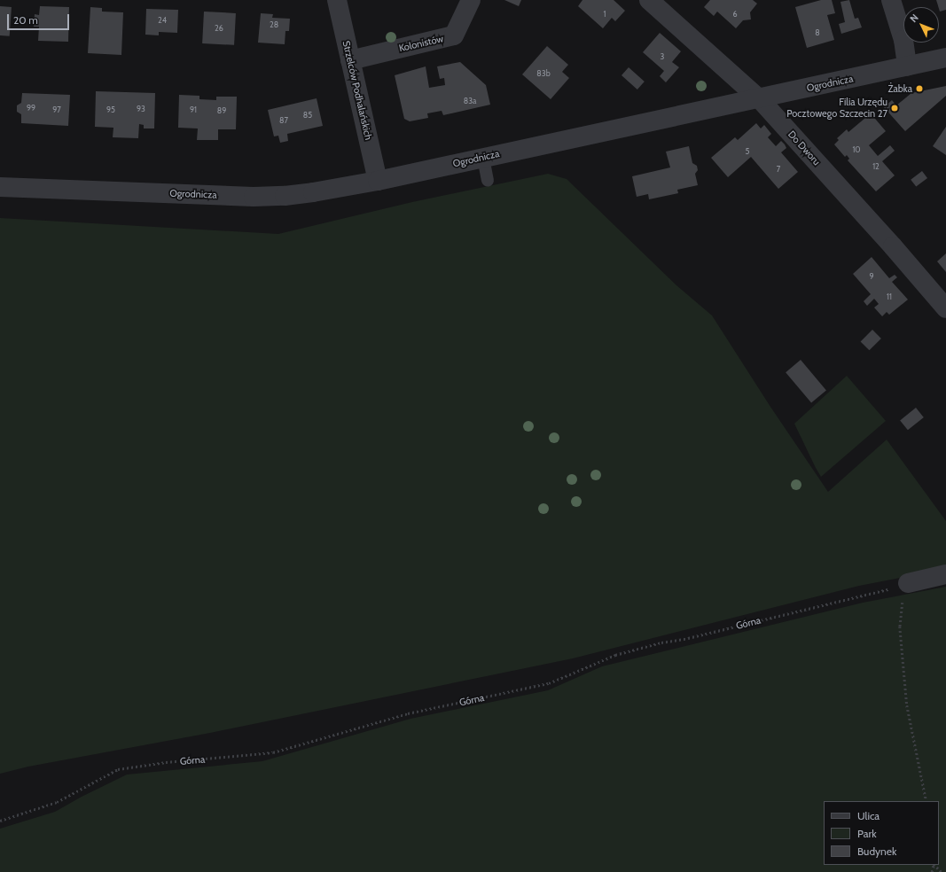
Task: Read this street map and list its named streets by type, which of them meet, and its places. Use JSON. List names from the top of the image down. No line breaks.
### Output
{"streets":{"street":["Kolonistów","Ogrodnicza","Strzelców Podhalańskich","Do Dworu"],"path":["Górna"]},"crossings":[["Kolonistów","Strzelców Podhalańskich"],["Ogrodnicza","Strzelców Podhalańskich"],["Ogrodnicza","Do Dworu"]],"places":["Żabka","Filia Urzędu Pocztowego Szczecin 27"],"house_numbers":["1","6","24","28","26","8","3","83b","83a","99","93","97","95","91","89","85","87","10","5","12","7","9","11"],"legend":["Ulica","Park","Budynek"],"scale_bar":"20 m","north":"top left"}
